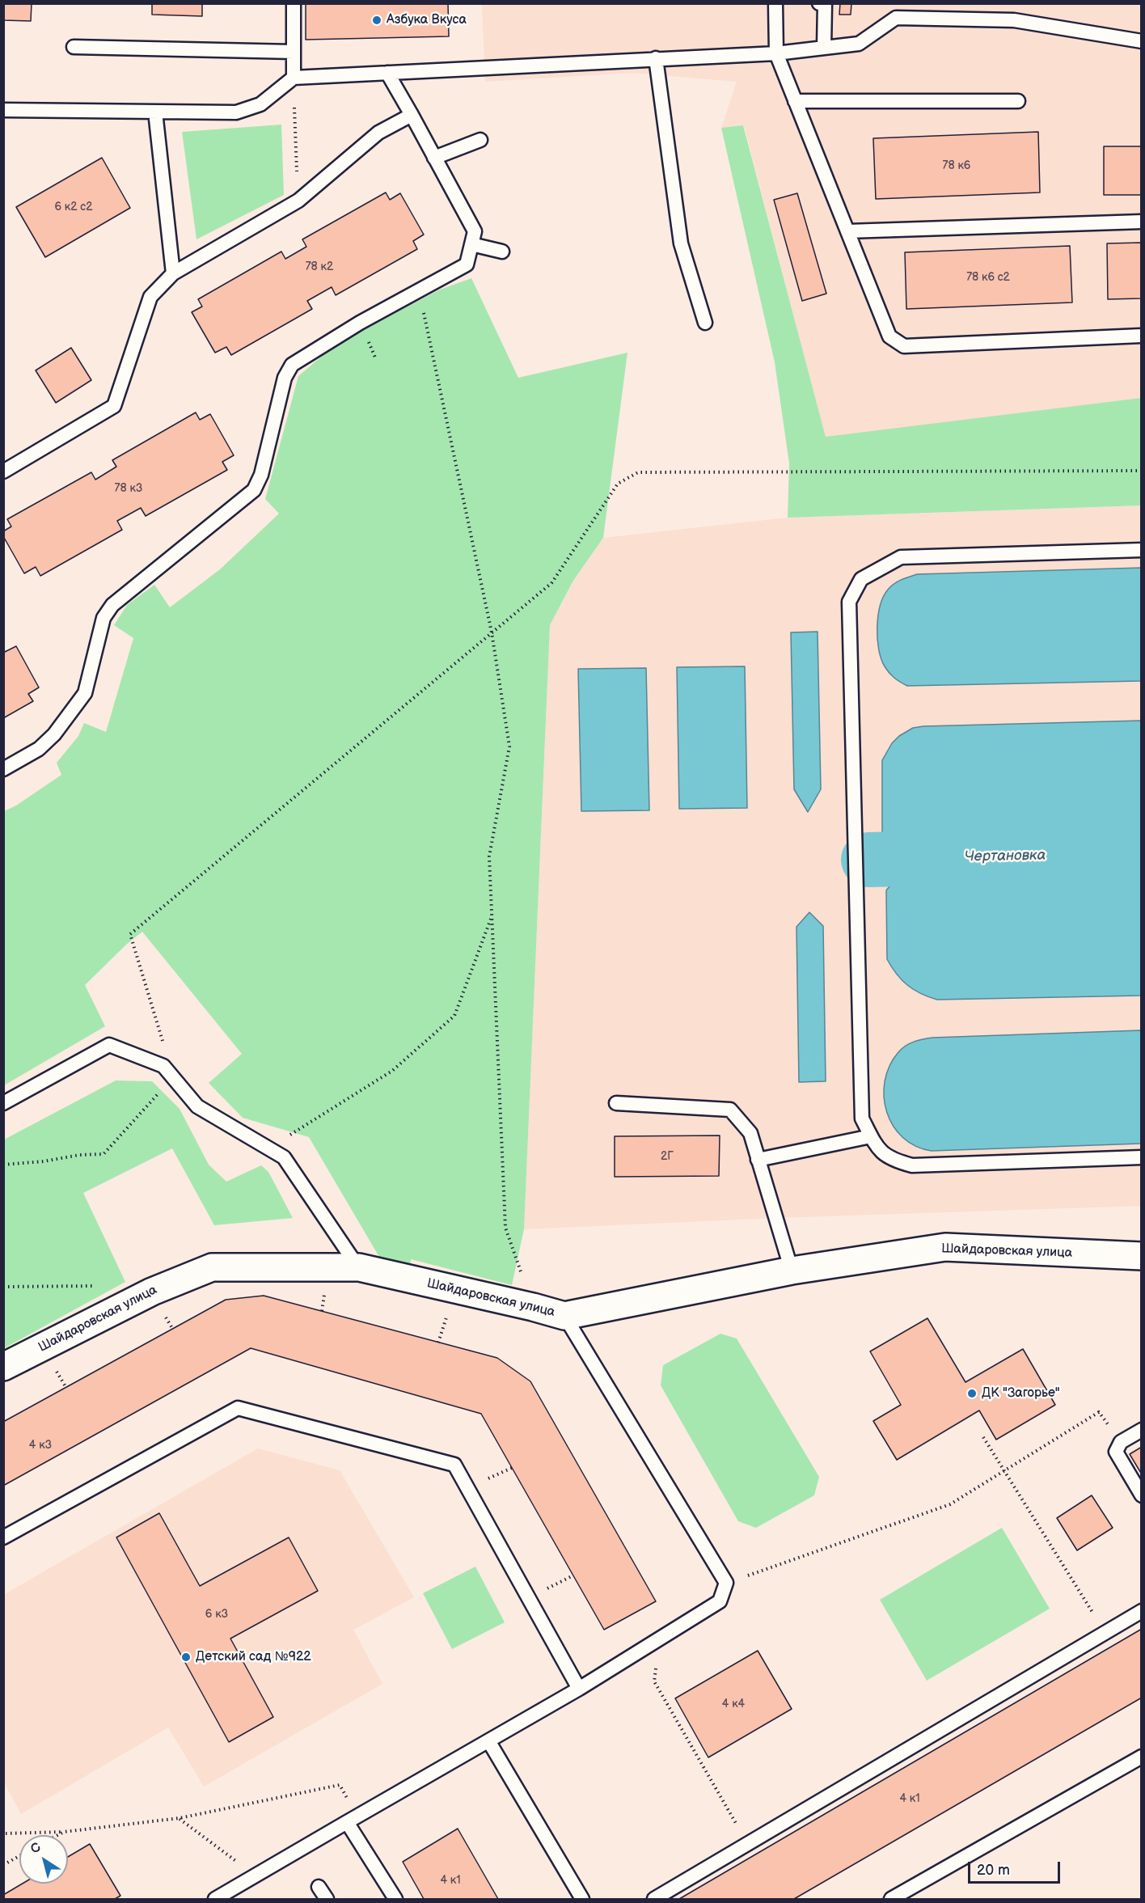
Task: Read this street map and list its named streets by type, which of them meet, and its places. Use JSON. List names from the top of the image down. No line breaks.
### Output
{"streets":{"street":["Шайдаровская улица"]},"water":["Чертановка"],"places":["Азбука Вкуса","ДК \"Загорье\"","Детский сад №922"],"house_numbers":["78 к6","6 к2 с2","78 к2","78 к6 с2","78 к3","2Г","4 к3","6 к3","4 к4","4 к1","4 к1"],"scale_bar":"20 m","north":"top left"}
